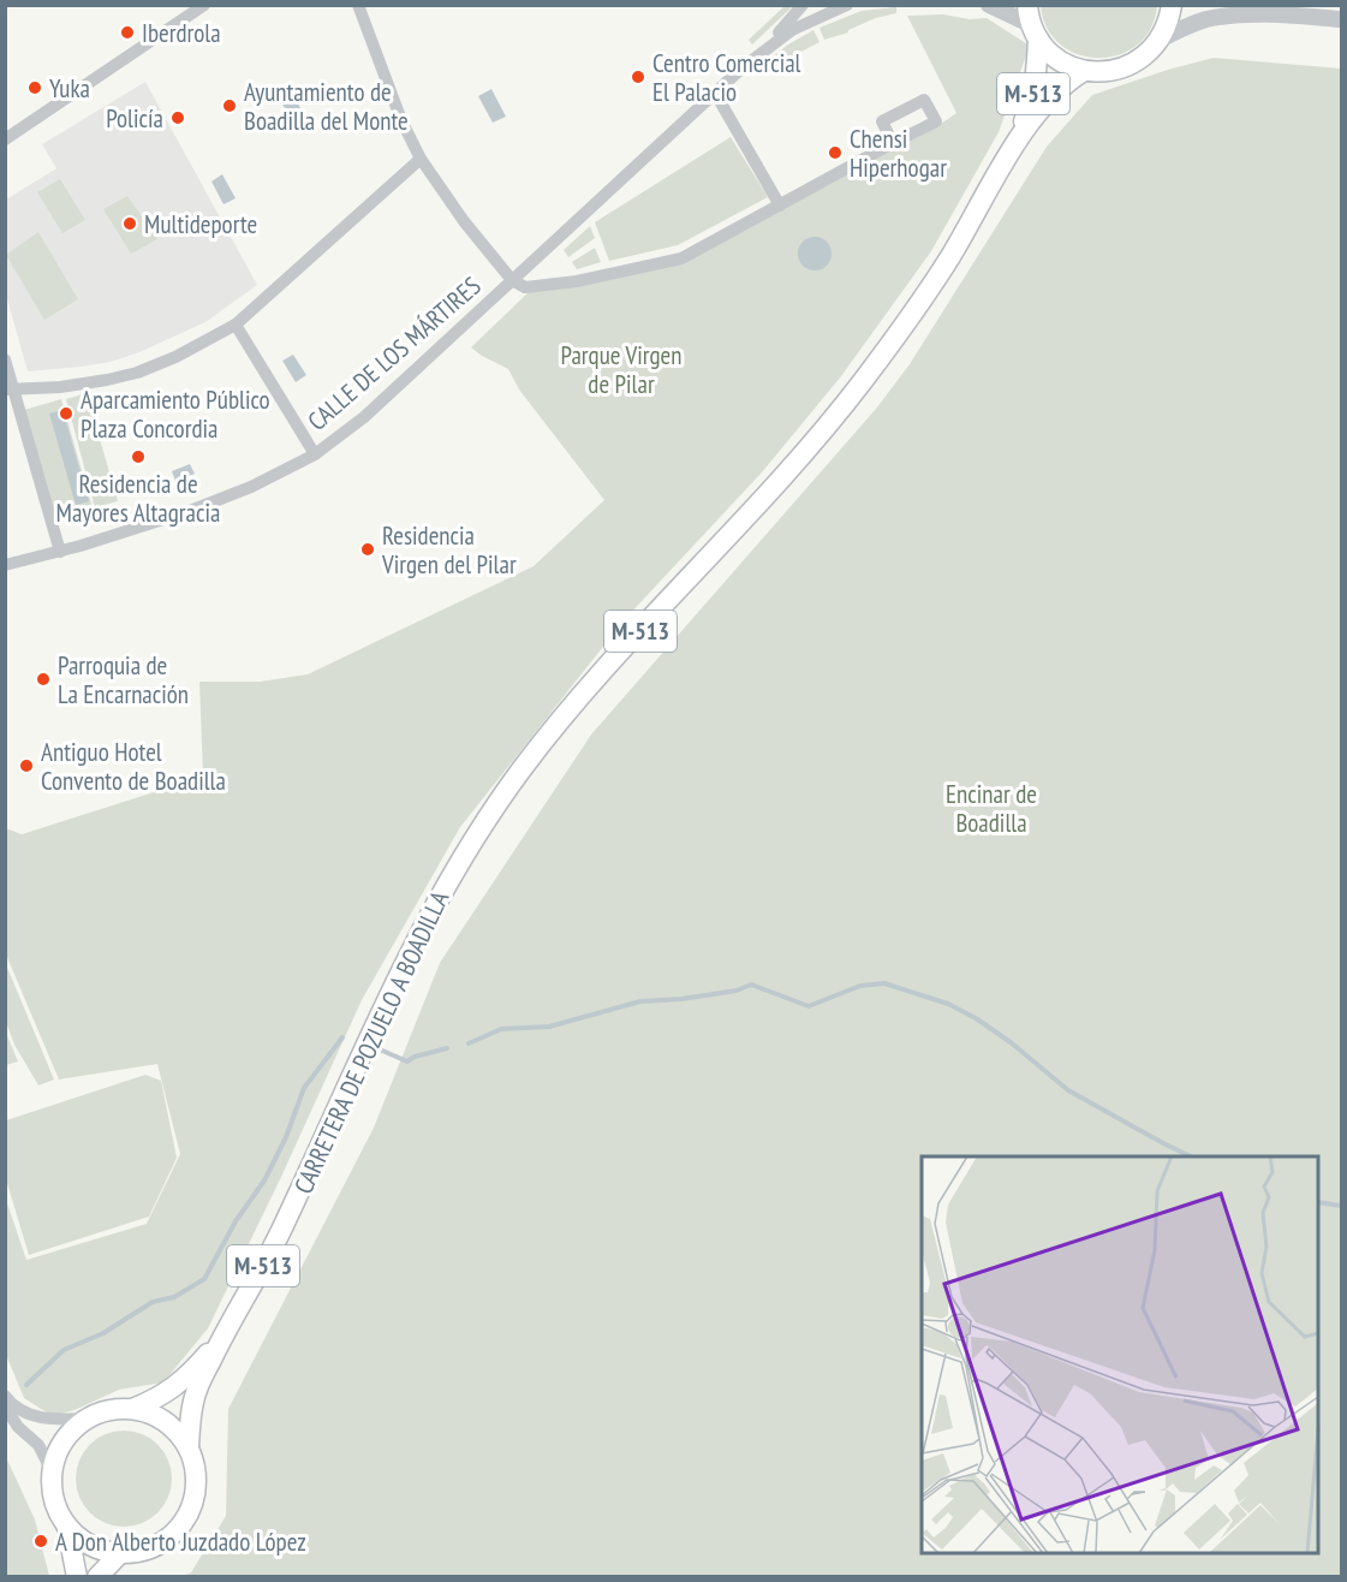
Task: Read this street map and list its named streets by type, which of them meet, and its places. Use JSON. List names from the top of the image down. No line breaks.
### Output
{"streets":{"main road":["M-513","CARRETERA DE POZUELO A BOADILLA"],"street":["CALLE DE LOS MÁRTIRES"]},"crossings":[["M-513","CARRETERA DE POZUELO A BOADILLA"]],"parks":["Parque Virgen de Pilar","Encinar de Boadilla"],"places":["Iberdrola","Centro Comercial El Palacio","Yuka","Ayuntamiento de Boadilla del Monte","Policía","Chensi Hiperhogar","Multideporte","Aparcamiento Público Plaza Concordia","Residencia de Mayores Altagracia","Residencia Virgen del Pilar","Parroquia de La Encarnación","Antiguo Hotel Convento de Boadilla","A Don Alberto Juzdado López"]}
